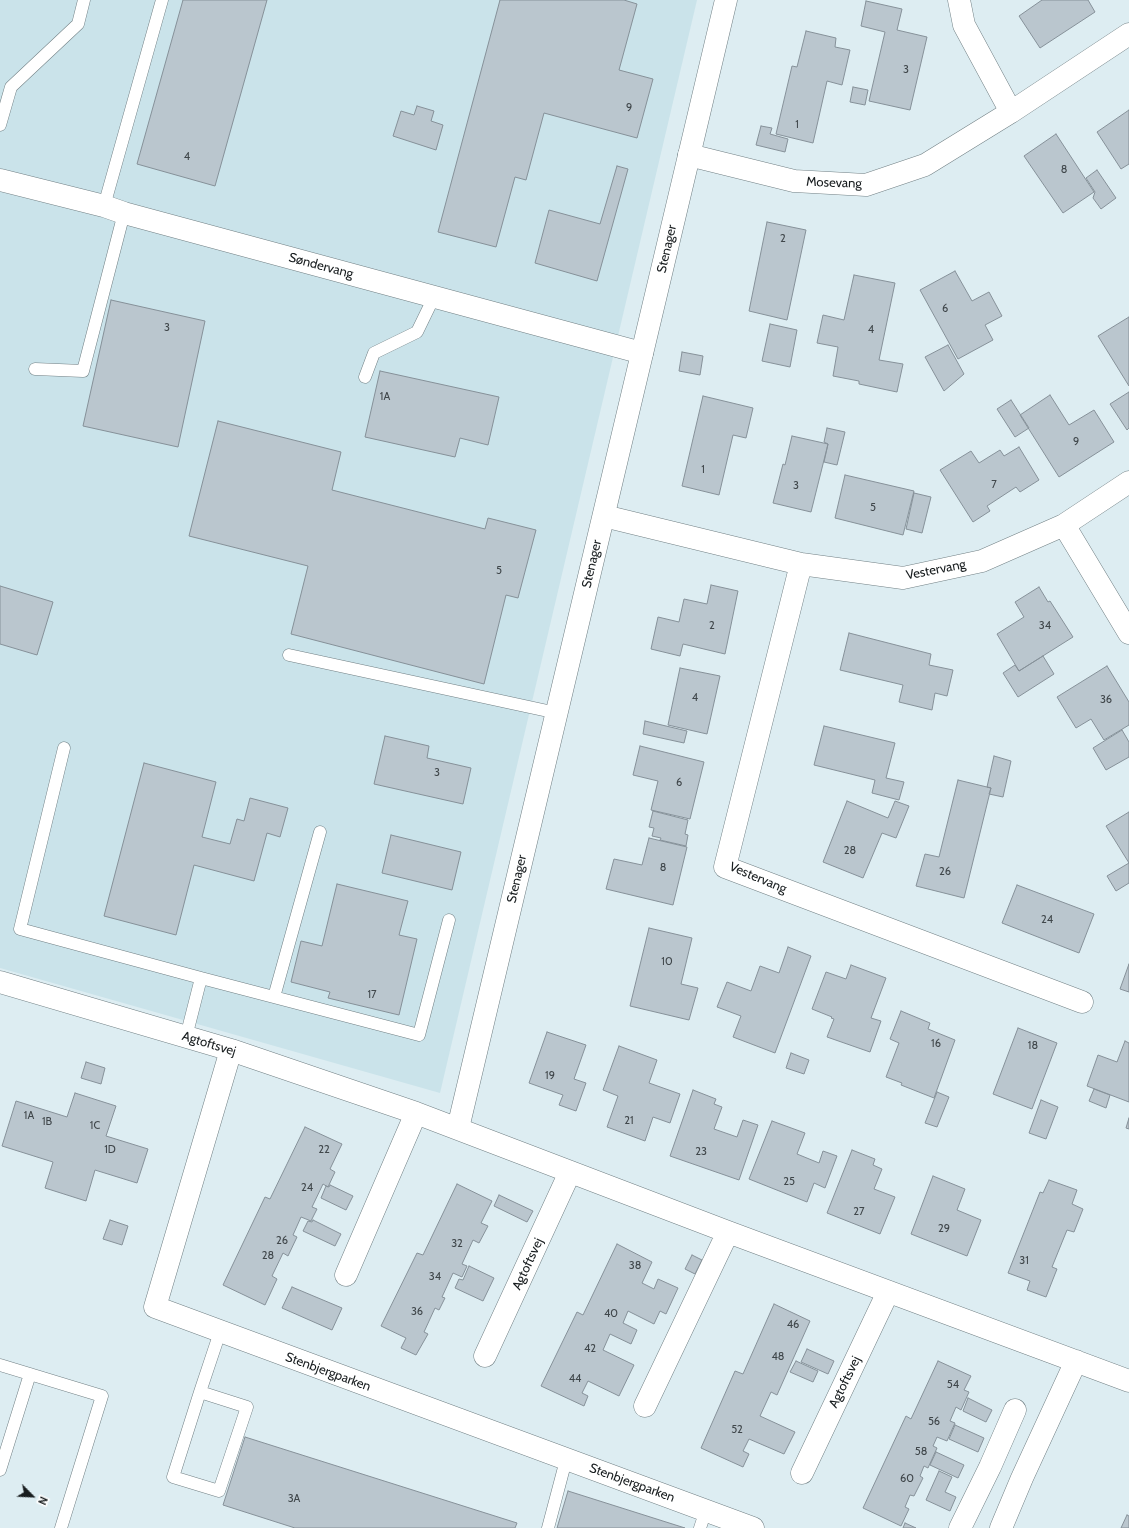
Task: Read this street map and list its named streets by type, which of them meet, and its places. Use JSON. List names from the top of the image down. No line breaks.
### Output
{"streets":{"street":["Mosevang","Stenager","Søndervang","Vestervang","Agtoftsvej","Stenbjergparken"]},"crossings":[["Mosevang","Stenager"],["Stenager","Søndervang"],["Stenager","Vestervang"],["Stenager","Agtoftsvej"],["Agtoftsvej","Stenbjergparken"]],"house_numbers":["3","9","1","4","8","2","6","3","4","1A","9","1","7","3","5","5","2","34","4","36","3","6","28","8","26","24","10","17","16","18","19","1A","21","1B","1C","1D","22","23","25","24","27","29","26","32","28","31","38","34","36","40","46","42","48","44","54","56","52","58","60","3A"],"north":"bottom right"}
